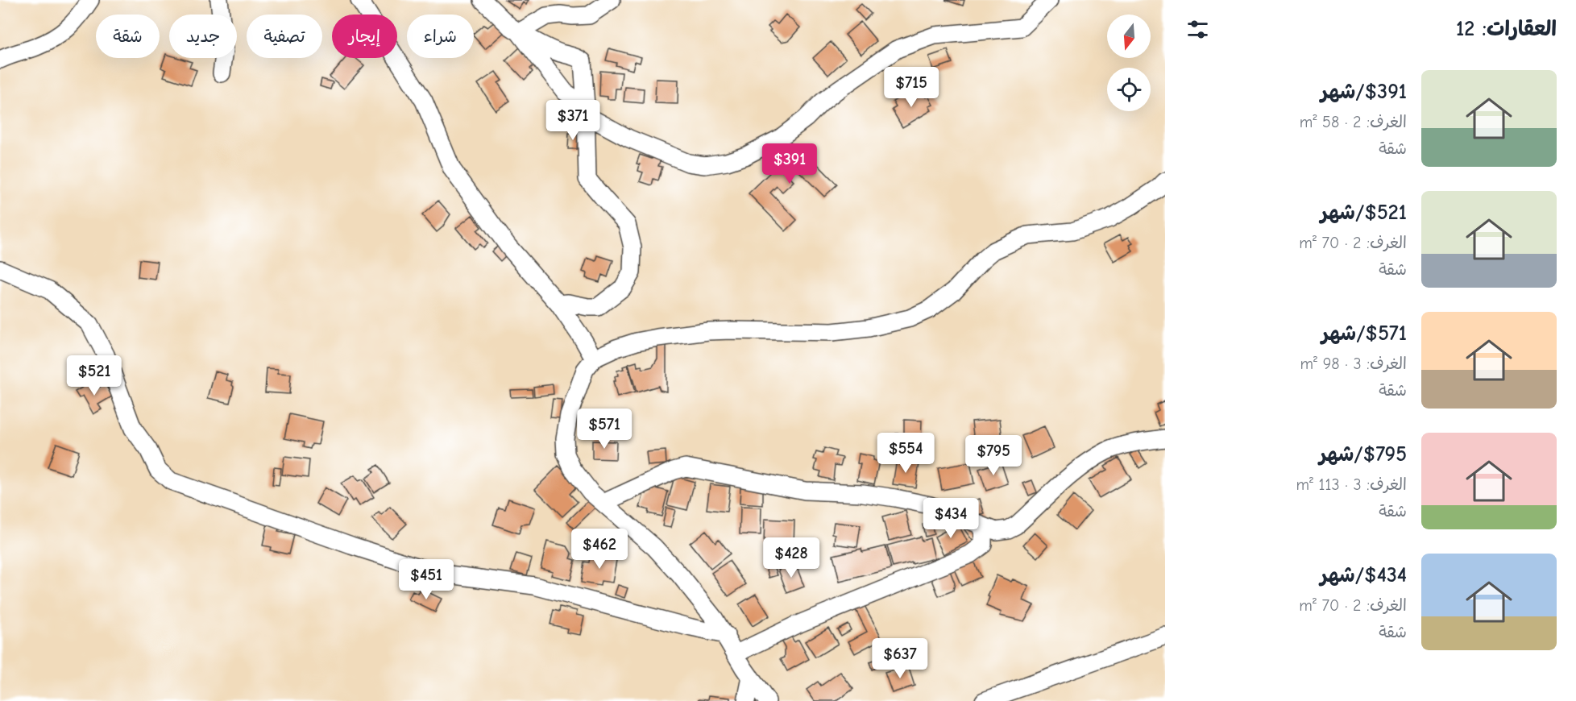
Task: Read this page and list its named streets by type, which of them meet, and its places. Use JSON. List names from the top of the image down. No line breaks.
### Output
{"north":"bottom","page":{"heading":"العقارات: 12","chip":["شراء","إيجار","تصفية","جديد","شقة"],"list":[{"name":"$391/شهر","note":"الغرف: 2 · 58 m² · شقة"},{"name":"$521/شهر","note":"الغرف: 2 · 70 m² · شقة"},{"name":"$571/شهر","note":"الغرف: 3 · 98 m² · شقة"},{"name":"$795/شهر","note":"الغرف: 3 · 113 m² · شقة"},{"name":"$434/شهر","note":"الغرف: 2 · 70 m² · شقة"}],"price":["$715","$371","$391","$521","$571","$554","$795","$434","$462","$428","$451","$637"]}}
